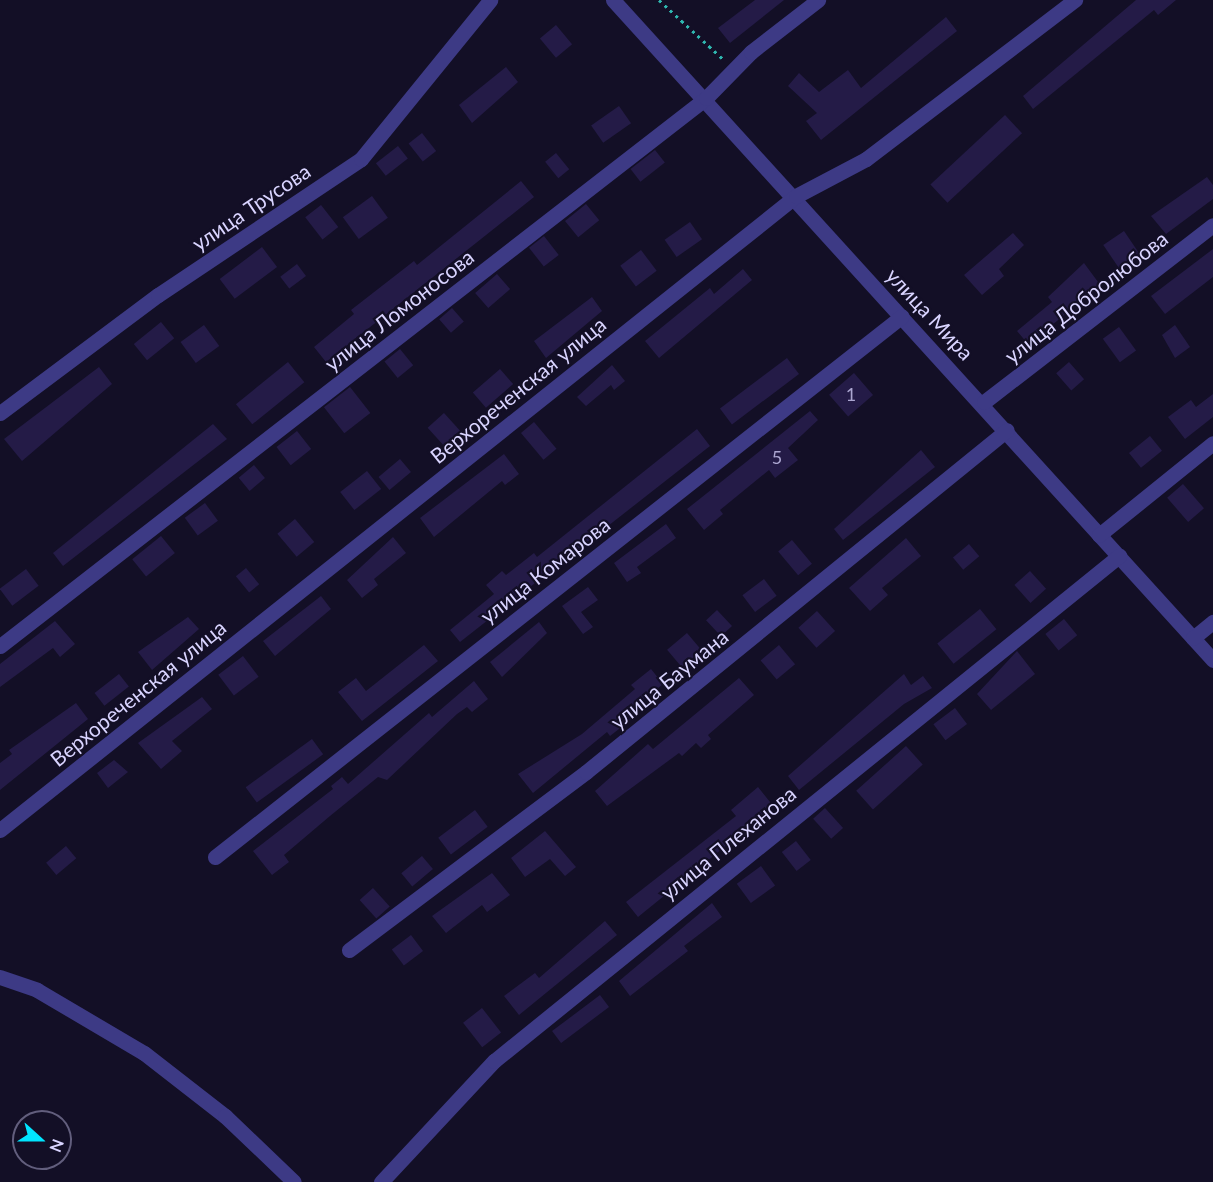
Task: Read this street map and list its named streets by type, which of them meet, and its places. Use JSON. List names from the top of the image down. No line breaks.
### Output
{"streets":{"street":["улица Трусова","улица Добролюбова","улица Ломоносова","улица Мира","Верхореченская улица","улица Комарова","улица Баумана","улица Плеханова"]},"crossings":[["улица Добролюбова","улица Мира"],["улица Ломоносова","улица Мира"],["улица Мира","Верхореченская улица"],["улица Мира","улица Комарова"],["улица Мира","улица Баумана"],["улица Мира","улица Плеханова"]],"house_numbers":["1","5"],"north":"right"}
